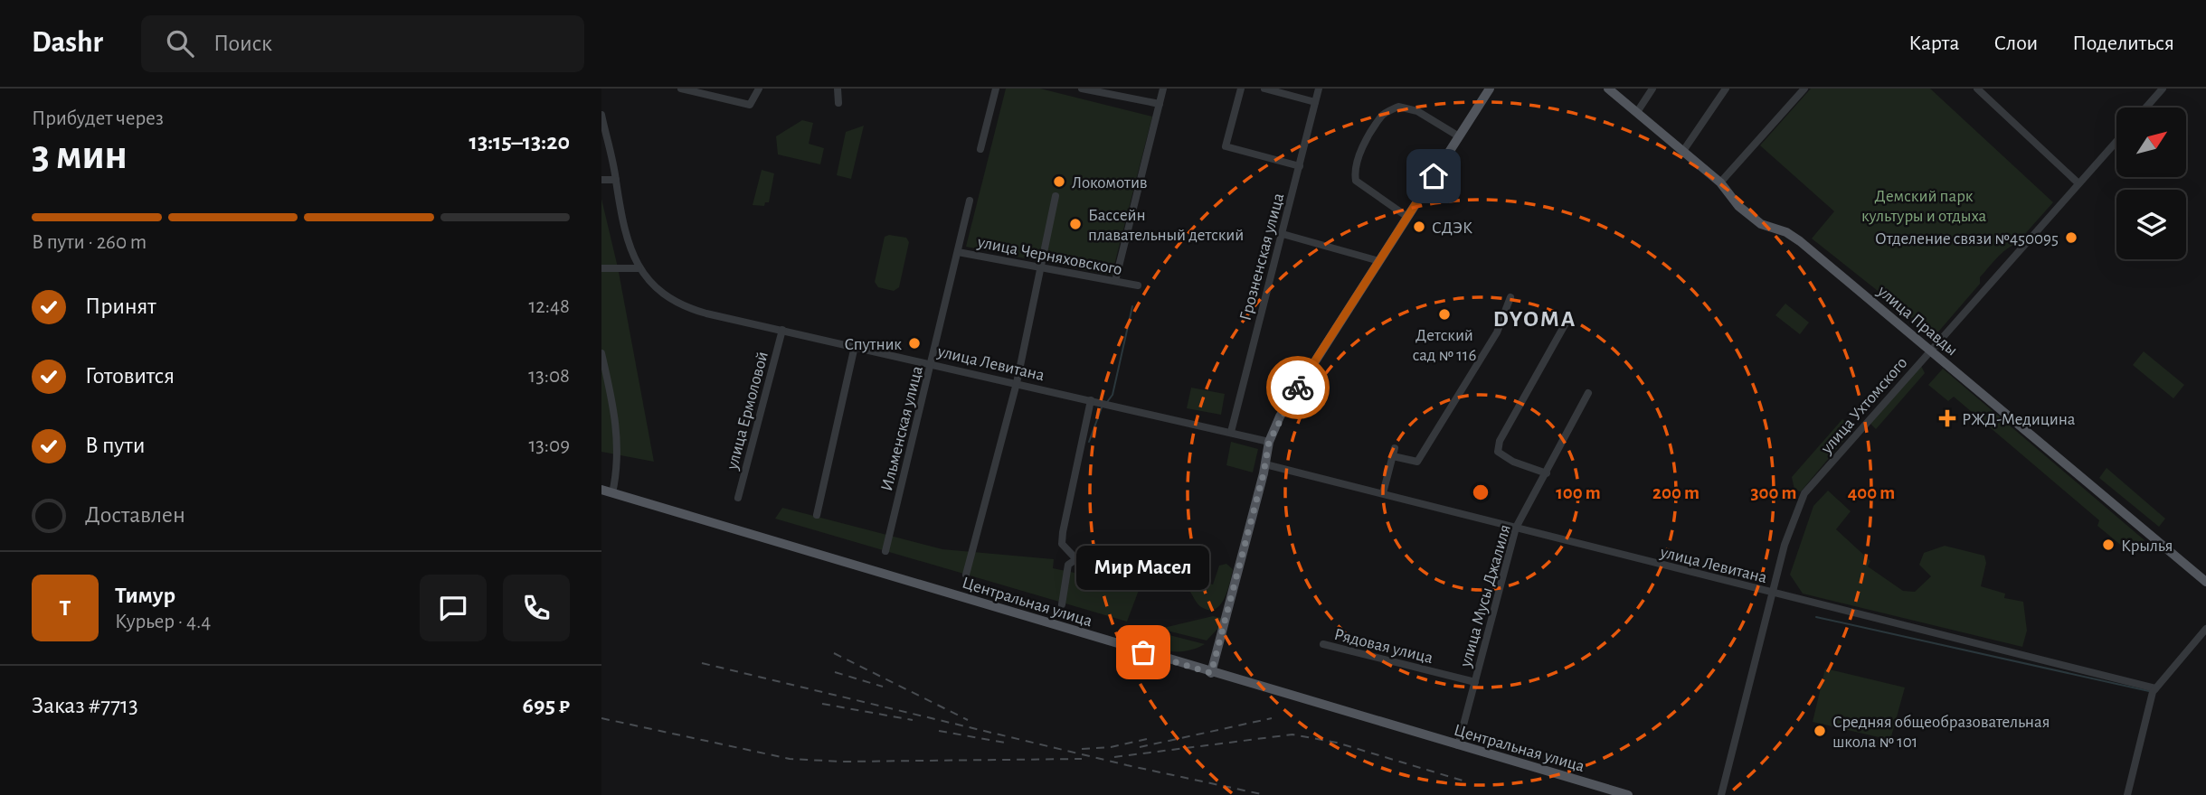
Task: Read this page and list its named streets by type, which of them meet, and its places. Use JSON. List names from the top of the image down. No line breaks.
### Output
{"streets":{"main road":["улица Правды","Центральная улица"],"street":["улица Черняховского","Грозненская улица","улица Левитана","улица Ухтомского","улица Ермоловой","Ильменская улица","улица Мусы Джалиля","Рядовая улица"]},"crossings":[["улица Черняховского","Ильменская улица"],["Грозненская улица","улица Левитана"],["улица Правды","улица Ухтомского"],["улица Левитана","улица Ухтомского"],["улица Левитана","улица Ермоловой"],["улица Левитана","Ильменская улица"],["улица Левитана","улица Мусы Джалиля"],["улица Мусы Джалиля","Центральная улица"],["улица Мусы Джалиля","Рядовая улица"]],"districts":["DYOMA"],"parks":["Демский парк культуры и отдыха"],"places":{"other":["Локомотив","Бассейн плавательный детский","СДЭК","Отделение связи №450095","Детский сад № 116","Спутник","Крылья","Мир Масел","Средняя общеобразовательная школа № 101"],"health":["РЖД-Медицина"]},"north":"top right","page":{"header":"Dashr","search":"Поиск","nav":["Карта","Слои","Поделиться"],"heading":["3 мин","Прибудет через","13:15–13:20"],"panel":["Тимур","Курьер · 4.4","Заказ #7713","695 ₽"],"bar":"В пути · 260 m","list":[["Принят","12:48"],["Готовится","13:08"],["В пути","13:09"],"Доставлен"],"bubble":"Мир Масел","round":"Т"},"rings":["100 m","200 m","300 m","400 m"]}
